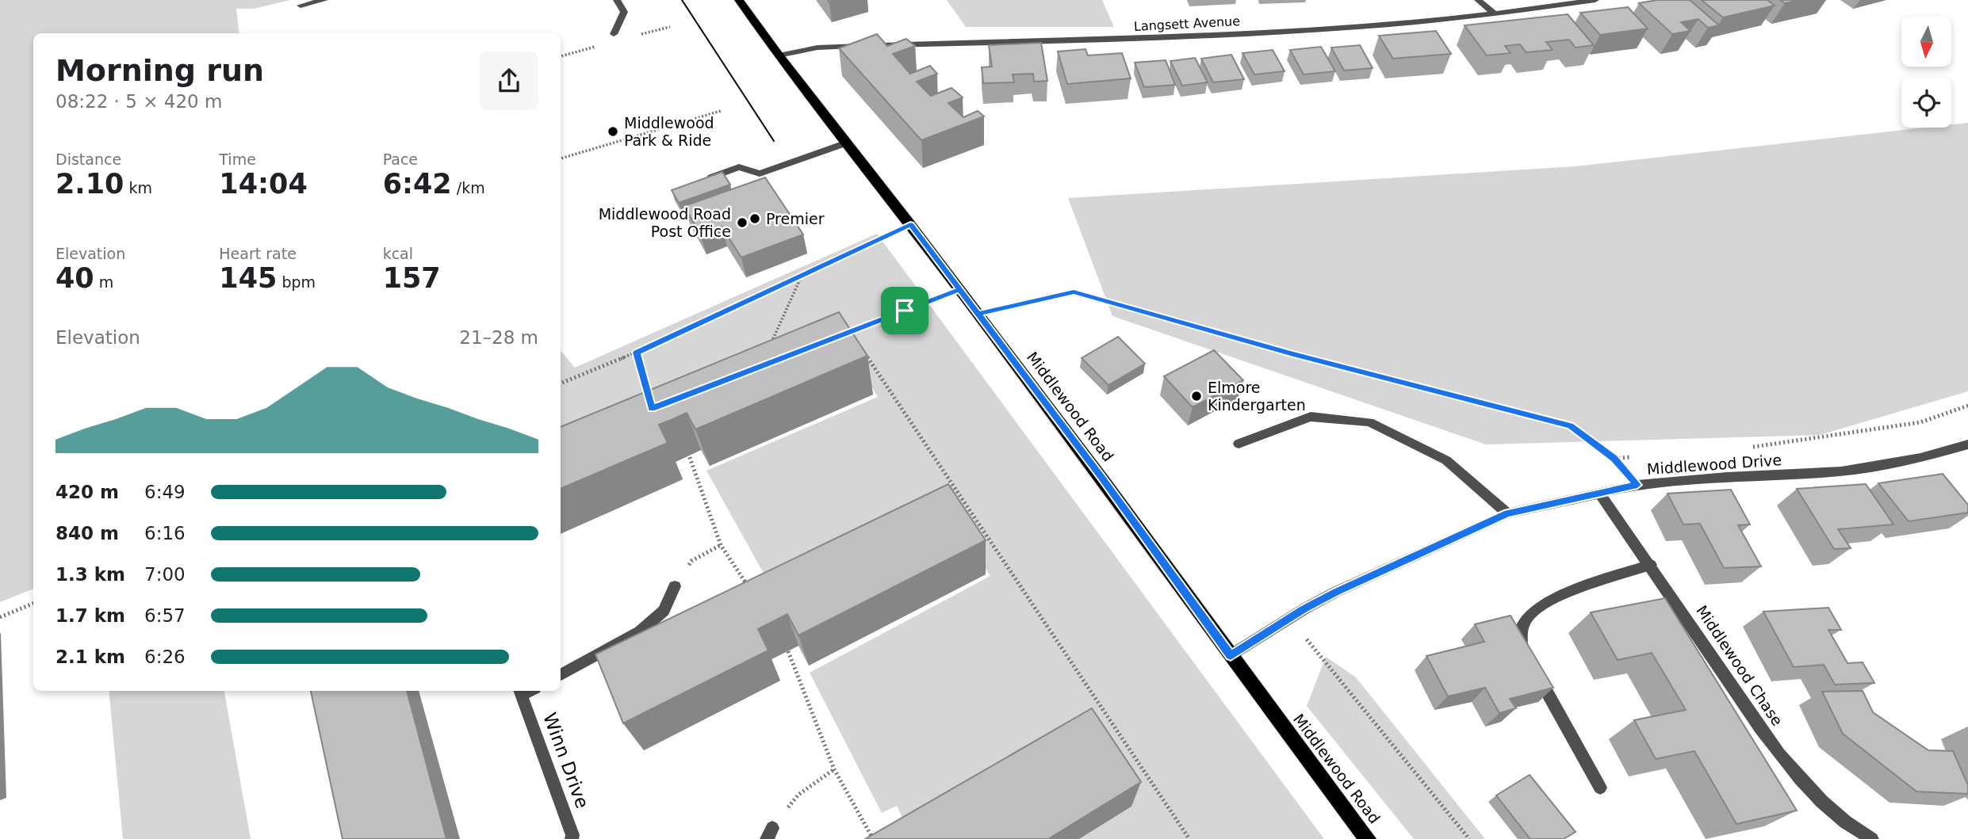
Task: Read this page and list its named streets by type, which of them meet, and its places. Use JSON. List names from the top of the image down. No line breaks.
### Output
{"streets":{"main road":["Middlewood Road"],"street":["Langsett Avenue","Middlewood Drive","Middlewood Chase","Winn Drive"]},"crossings":[["Langsett Avenue","Middlewood Road"],["Middlewood Road","Middlewood Drive"],["Middlewood Drive","Middlewood Chase"]],"places":["Middlewood Park & Ride","Premier","Middlewood Road Post Office","Elmore Kindergarten"],"north":"bottom","page":{"heading":["Morning run","08:22 · 5 × 420 m"],"stats":[["Distance","2.10 km"],["Time","14:04"],["Pace","6:42 /km"],["Elevation","40 m"],["Heart rate","145 bpm"],["kcal","157"]],"chart":["Elevation","21–28 m"],"list":[{"name":"420 m","note":"6:49"},{"name":"840 m","note":"6:16"},{"name":"1.3 km","note":"7:00"},{"name":"1.7 km","note":"6:57"},{"name":"2.1 km","note":"6:26"}]}}
